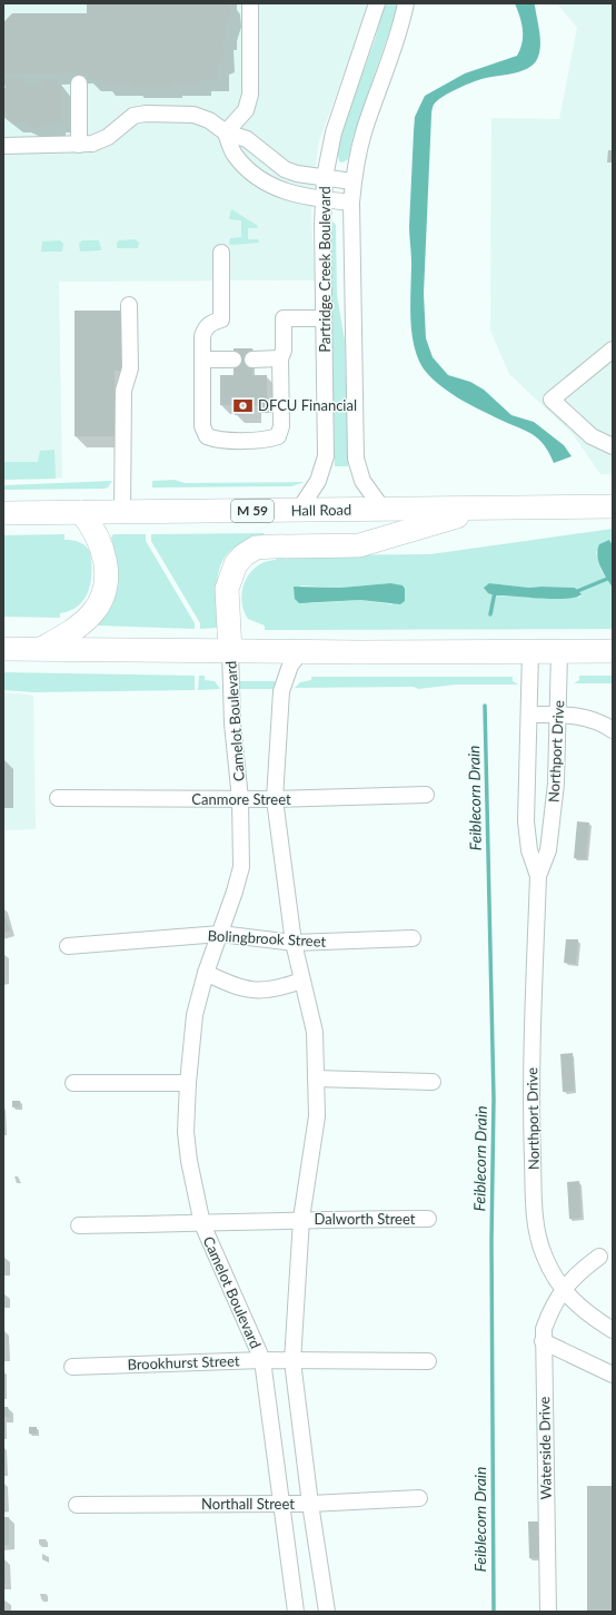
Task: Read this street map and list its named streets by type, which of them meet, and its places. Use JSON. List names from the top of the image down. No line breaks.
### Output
{"streets":{"highway":["Hall Road","M 59"],"street":["Partridge Creek Boulevard","Camelot Boulevard","Northport Drive","Canmore Street","Bolingbrook Street","Dalworth Street","Brookhurst Street","Waterside Drive","Northall Street"]},"crossings":[["Partridge Creek Boulevard","Hall Road"],["Camelot Boulevard","Canmore Street"],["Camelot Boulevard","Bolingbrook Street"],["Camelot Boulevard","Brookhurst Street"],["Camelot Boulevard","Northall Street"],["Northport Drive","Waterside Drive"]],"water":["Feiblecorn Drain"],"places":{"bank":["DFCU Financial"]}}
